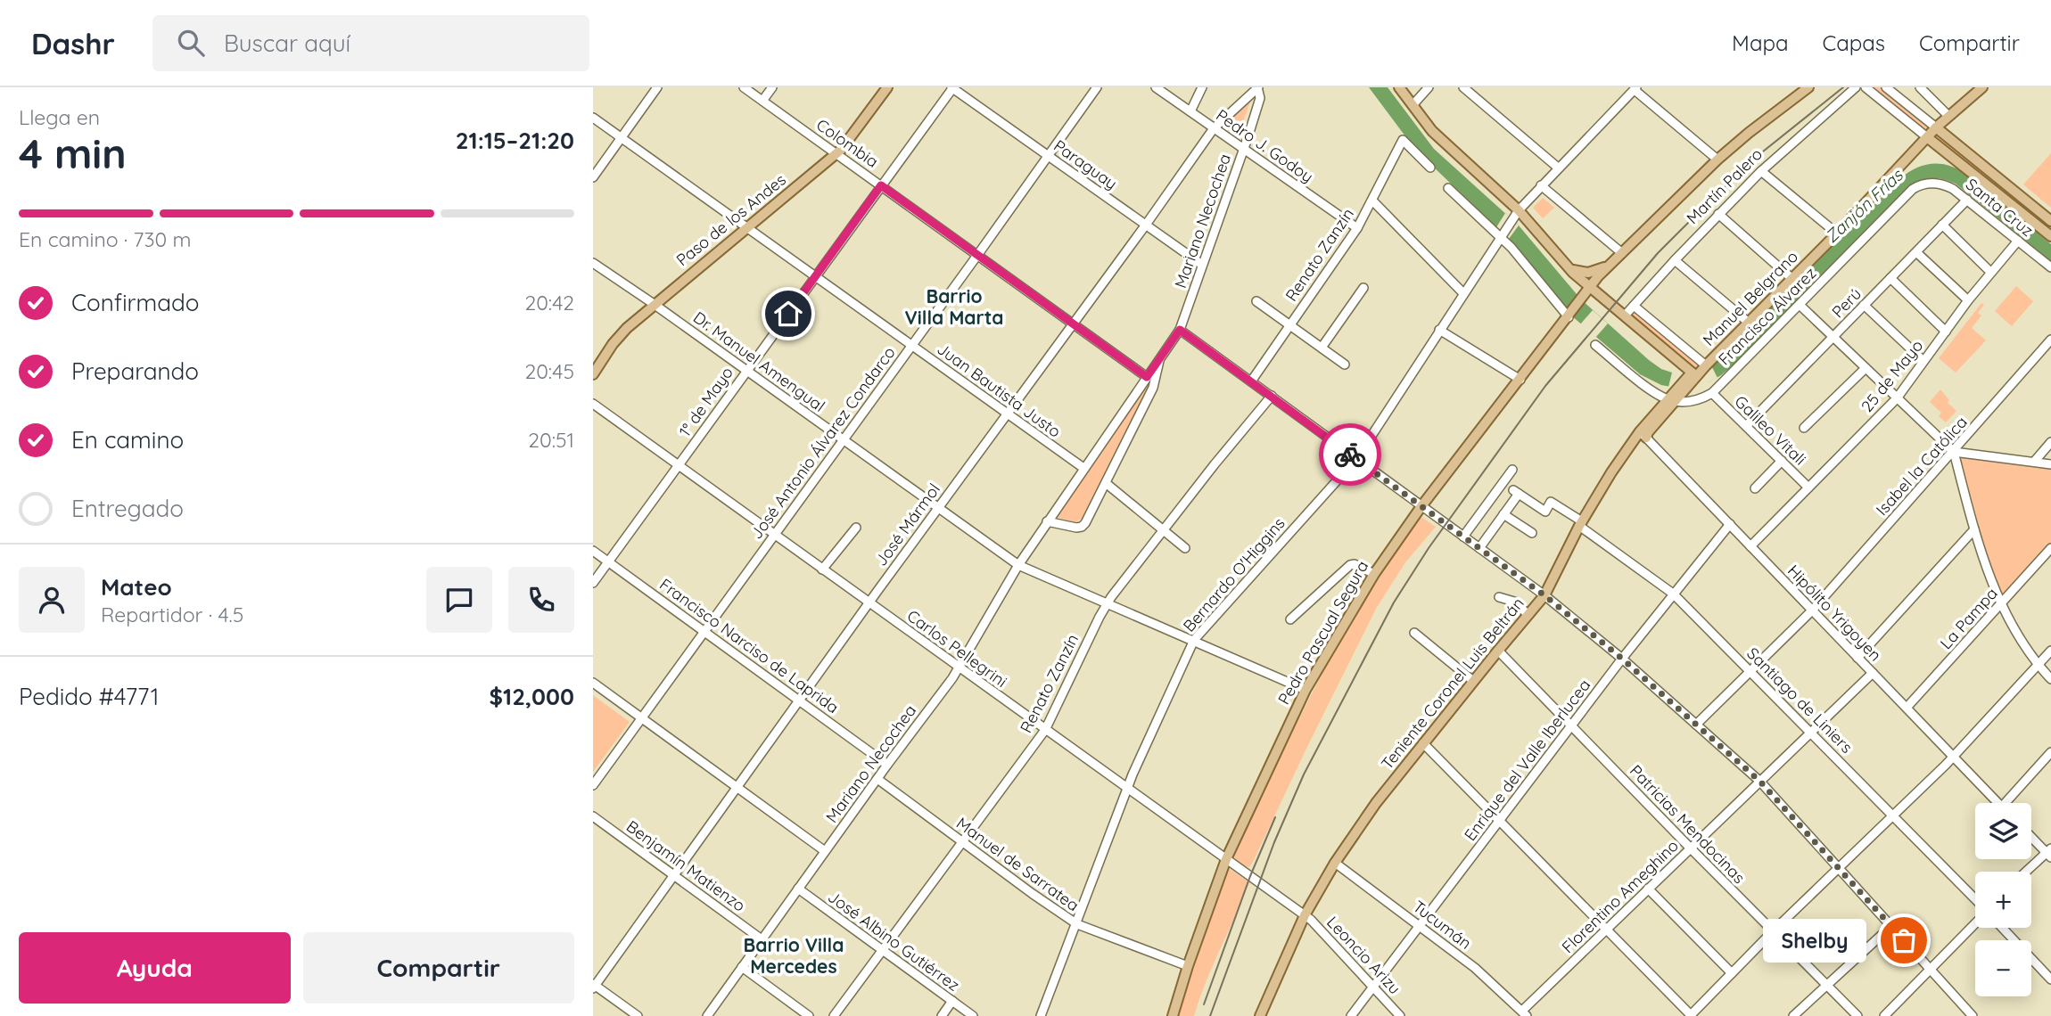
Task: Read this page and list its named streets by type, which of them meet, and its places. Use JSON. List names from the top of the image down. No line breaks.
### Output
{"streets":{"main road":["Martín Palero","Paso de los Andes","Manuel Belgrano","Pedro Pascual Segura","Teniente Coronel Luis Beltrán"],"street":["Colombia","Pedro J. Godoy","Paraguay","Santa Cruz","Mariano Necochea","Renato Zanzín","Perú","Francisco Álvarez","Dr. Manuel Amengual","25 de Mayo","Juan Bautista Justo","1° de Mayo","Galileo Vitali","José Antonio Álvarez Condarco","Isabel la Católica","José Mármol","Bernardo O'Higgins","Hipólito Yrigoyen","La Pampa","Francisco Narciso de Laprida","Carlos Pellegrini","Santiago de Liniers","Enrique del Valle Iberlucea","Patricias Mendocinas","Manuel de Sarratea","Benjamín Matienzo","Florentino Ameghino","Tucumán","José Albino Gutiérrez","Leoncio Arizu"]},"crossings":[["Colombia","Paso de los Andes"],["Colombia","Mariano Necochea"],["Colombia","1° de Mayo"],["Colombia","José Antonio Álvarez Condarco"],["Colombia","José Mármol"],["Pedro J. Godoy","Mariano Necochea"],["Pedro J. Godoy","Renato Zanzín"],["Pedro J. Godoy","José Mármol"],["Paraguay","Mariano Necochea"],["Paraguay","1° de Mayo"],["Paraguay","José Antonio Álvarez Condarco"],["Paraguay","José Mármol"],["Martín Palero","Pedro Pascual Segura"],["Santa Cruz","Perú"],["Santa Cruz","Francisco Álvarez"],["Santa Cruz","25 de Mayo"],["Paso de los Andes","Dr. Manuel Amengual"],["Paso de los Andes","Juan Bautista Justo"],["Mariano Necochea","Dr. Manuel Amengual"],["Mariano Necochea","Juan Bautista Justo"],["Mariano Necochea","José Mármol"],["Mariano Necochea","Francisco Narciso de Laprida"],["Mariano Necochea","Carlos Pellegrini"],["Mariano Necochea","Manuel de Sarratea"],["Mariano Necochea","Benjamín Matienzo"],["Mariano Necochea","José Albino Gutiérrez"],["Renato Zanzín","Dr. Manuel Amengual"],["Renato Zanzín","Carlos Pellegrini"],["Renato Zanzín","Manuel de Sarratea"],["Renato Zanzín","José Albino Gutiérrez"],["Manuel Belgrano","Teniente Coronel Luis Beltrán"],["Perú","Galileo Vitali"],["Francisco Álvarez","Galileo Vitali"],["Dr. Manuel Amengual","1° de Mayo"],["Dr. Manuel Amengual","José Antonio Álvarez Condarco"],["Dr. Manuel Amengual","José Mármol"],["Dr. Manuel Amengual","Bernardo O'Higgins"],["Dr. Manuel Amengual","Pedro Pascual Segura"],["25 de Mayo","Galileo Vitali"],["25 de Mayo","Hipólito Yrigoyen"],["Juan Bautista Justo","1° de Mayo"],["Juan Bautista Justo","José Antonio Álvarez Condarco"],["Juan Bautista Justo","José Mármol"],["1° de Mayo","Francisco Narciso de Laprida"],["1° de Mayo","Carlos Pellegrini"],["José Antonio Álvarez Condarco","Francisco Narciso de Laprida"],["José Antonio Álvarez Condarco","Carlos Pellegrini"],["Isabel la Católica","Hipólito Yrigoyen"],["Isabel la Católica","Santiago de Liniers"],["José Mármol","Francisco Narciso de Laprida"],["José Mármol","Carlos Pellegrini"],["José Mármol","Benjamín Matienzo"],["Bernardo O'Higgins","Carlos Pellegrini"],["Bernardo O'Higgins","Manuel de Sarratea"],["Hipólito Yrigoyen","La Pampa"],["Hipólito Yrigoyen","Teniente Coronel Luis Beltrán"],["Hipólito Yrigoyen","Enrique del Valle Iberlucea"],["Hipólito Yrigoyen","Florentino Ameghino"],["Pedro Pascual Segura","Carlos Pellegrini"],["Pedro Pascual Segura","Manuel de Sarratea"],["Carlos Pellegrini","Teniente Coronel Luis Beltrán"],["Carlos Pellegrini","Leoncio Arizu"],["Teniente Coronel Luis Beltrán","Santiago de Liniers"],["Teniente Coronel Luis Beltrán","Patricias Mendocinas"],["Teniente Coronel Luis Beltrán","Tucumán"],["Teniente Coronel Luis Beltrán","Leoncio Arizu"],["Santiago de Liniers","Enrique del Valle Iberlucea"],["Santiago de Liniers","Florentino Ameghino"],["Enrique del Valle Iberlucea","Patricias Mendocinas"],["Enrique del Valle Iberlucea","Tucumán"],["Enrique del Valle Iberlucea","Leoncio Arizu"],["Patricias Mendocinas","Florentino Ameghino"],["Florentino Ameghino","Tucumán"]],"districts":["Barrio Villa Marta","Barrio Villa Mercedes"],"water":["Zanjón Frías"],"places":["Shelby"],"page":{"header":"Dashr","search":"Buscar aquí","nav":["Mapa","Capas","Compartir"],"heading":["4 min","Llega en","21:15–21:20"],"panel":["Mateo","Repartidor · 4.5","Pedido #4771","$12,000"],"bar":"En camino · 730 m","list":[["Confirmado","20:42"],["Preparando","20:45"],["En camino","20:51"],"Entregado"],"map_buttons":["+","−"],"bubble":"Shelby","buttons":["Ayuda","Compartir"]}}
